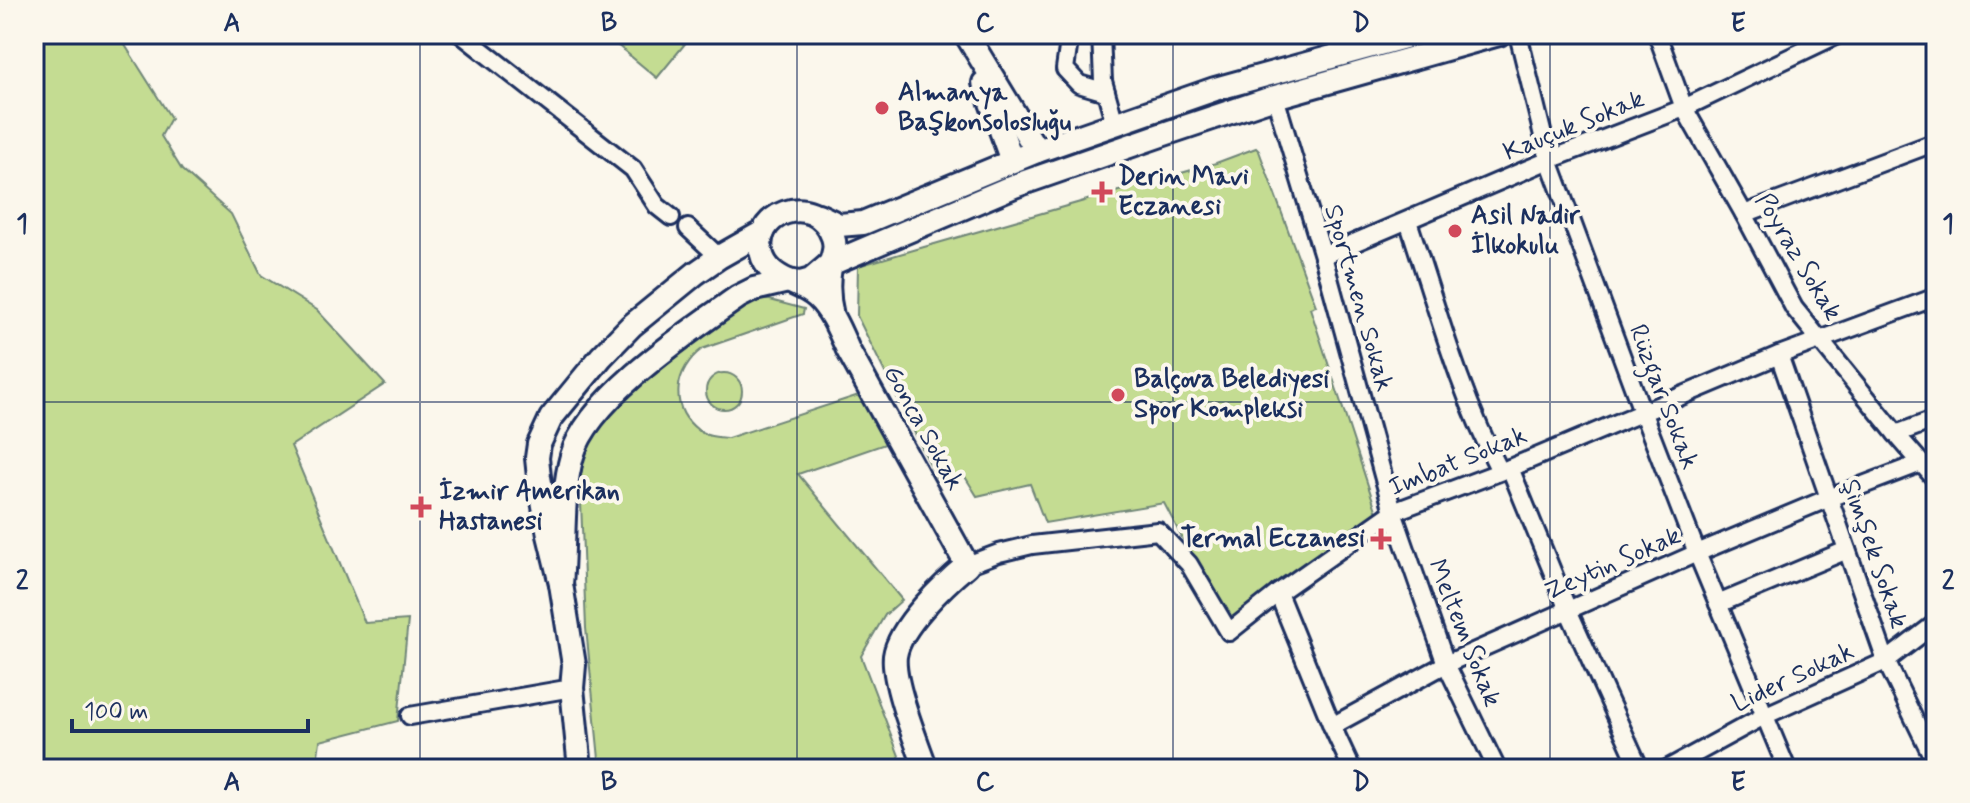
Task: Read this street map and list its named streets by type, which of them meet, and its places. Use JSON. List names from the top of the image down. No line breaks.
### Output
{"streets":{"main road":["Gonca Sokak"],"street":["Kauçuk Sokak","Poyraz Sokak","Sportmen Sokak","Rüzgar Sokak","Imbat Sokak","Şimşek Sokak","Zeytin Sokak","Meltem Sokak","Lider Sokak"]},"crossings":[["Kauçuk Sokak","Poyraz Sokak"],["Kauçuk Sokak","Sportmen Sokak"],["Kauçuk Sokak","Rüzgar Sokak"],["Poyraz Sokak","Imbat Sokak"],["Poyraz Sokak","Zeytin Sokak"],["Sportmen Sokak","Imbat Sokak"],["Sportmen Sokak","Meltem Sokak"],["Rüzgar Sokak","Imbat Sokak"],["Rüzgar Sokak","Zeytin Sokak"],["Rüzgar Sokak","Lider Sokak"],["Gonca Sokak","Imbat Sokak"],["Imbat Sokak","Şimşek Sokak"],["Imbat Sokak","Meltem Sokak"],["Şimşek Sokak","Zeytin Sokak"],["Şimşek Sokak","Lider Sokak"],["Zeytin Sokak","Meltem Sokak"]],"places":{"other":["Almanya Başkonsolosluğu","Asil Nadir İlkokulu","Balçova Belediyesi Spor Kompleksi"],"health":["Derin Mavi Eczanesi","İzmir Amerikan Hastanesi","Termal Eczanesi"]},"scale_bar":"100 m","grid":{"columns":["A","B","C","D","E"],"rows":["1","2"]}}
